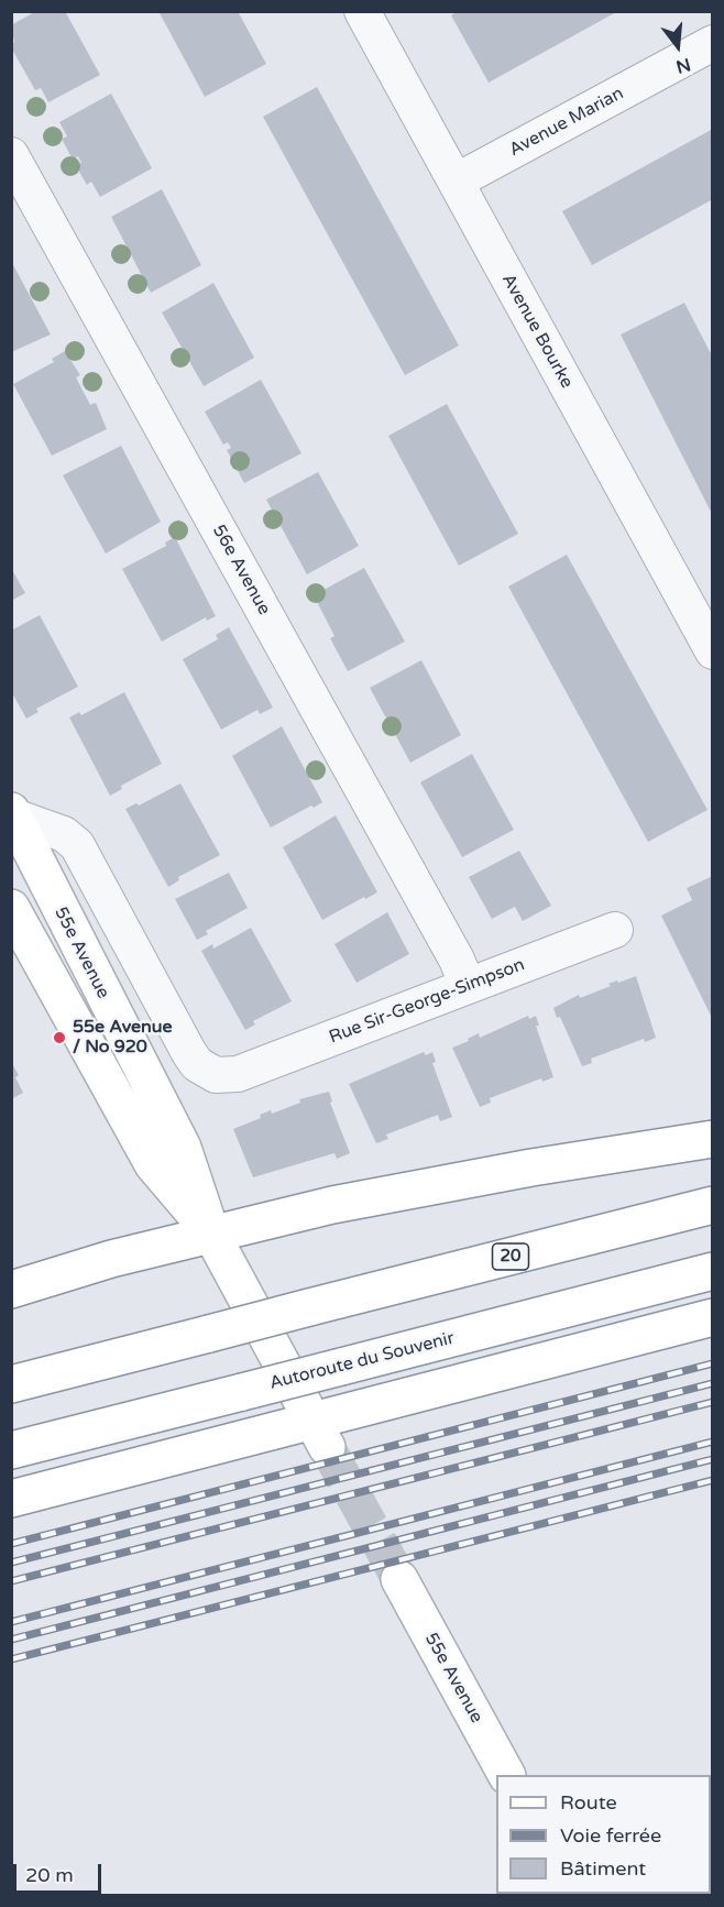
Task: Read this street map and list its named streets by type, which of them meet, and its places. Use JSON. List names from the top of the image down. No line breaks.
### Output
{"streets":{"main road":["55e Avenue","20","Autoroute du Souvenir"],"street":["Avenue Marian","Avenue Bourke","56e Avenue","Rue Sir-George-Simpson"]},"crossings":[["Avenue Marian","Avenue Bourke"],["56e Avenue","Rue Sir-George-Simpson"],["55e Avenue","Rue Sir-George-Simpson"]],"places":["55e Avenue / No 920"],"legend":["Route","Voie ferrée","Bâtiment"],"scale_bar":"20 m","north":"bottom"}
